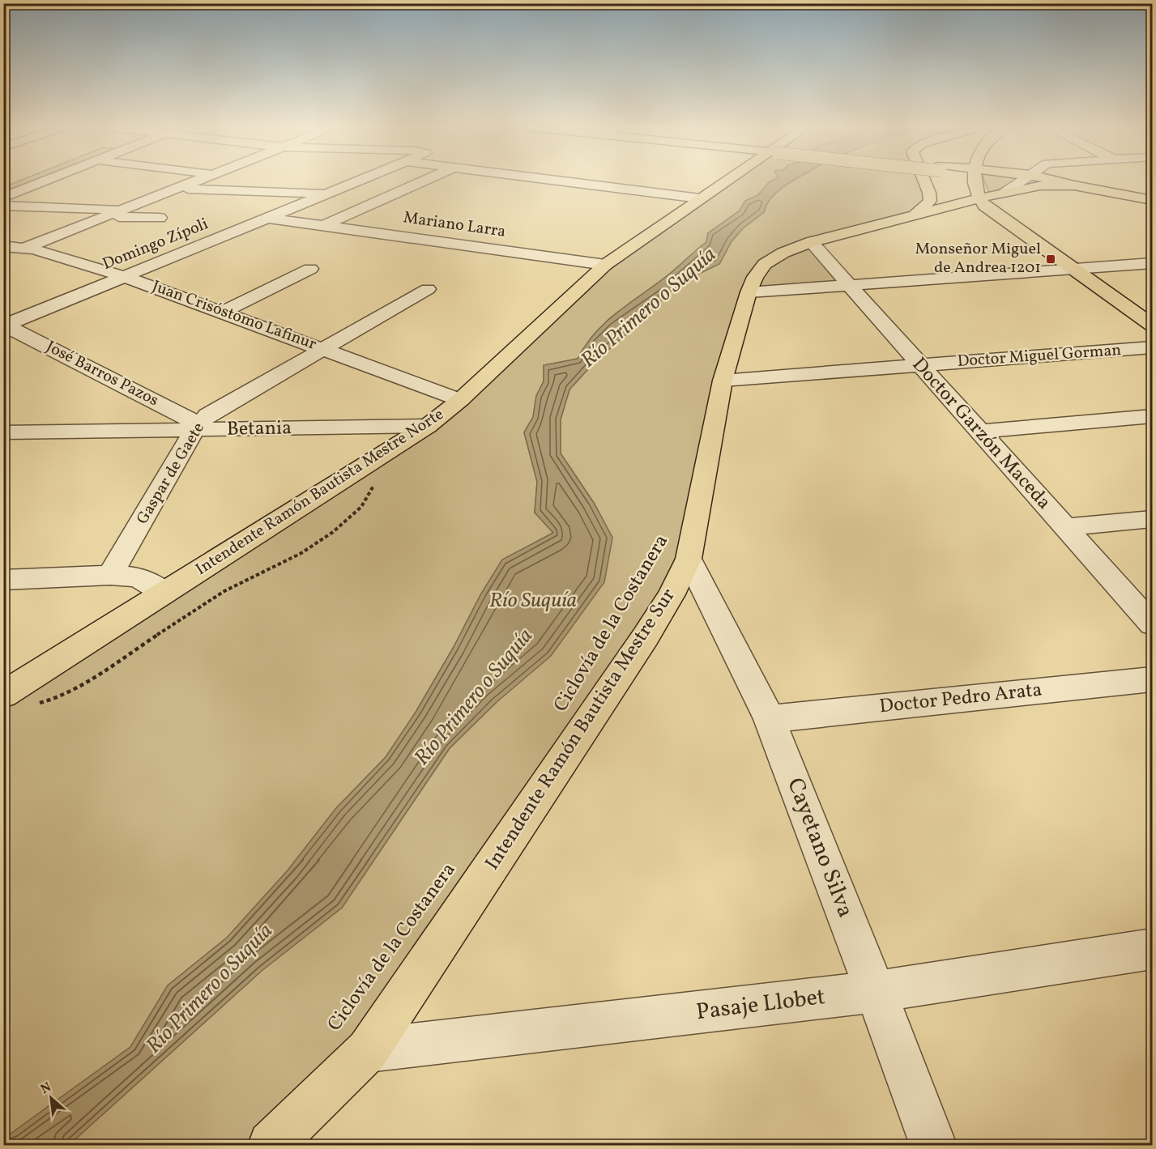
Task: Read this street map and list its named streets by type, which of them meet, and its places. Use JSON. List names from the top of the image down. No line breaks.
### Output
{"streets":{"main road":["Intendente Ramón Bautista Mestre Norte","Intendente Ramón Bautista Mestre Sur"],"street":["Mariano Larra","Domingo Zípoli","Juan Crisóstomo Lafinur","Doctor Miguel Gorman","José Barros Pazos","Betania","Doctor Garzón Maceda","Gaspar de Gaete","Doctor Pedro Arata","Cayetano Silva","Pasaje Llobet"]},"crossings":[["Mariano Larra","Domingo Zípoli"],["Mariano Larra","Intendente Ramón Bautista Mestre Norte"],["Domingo Zípoli","Juan Crisóstomo Lafinur"],["Domingo Zípoli","José Barros Pazos"],["Juan Crisóstomo Lafinur","Gaspar de Gaete"],["Juan Crisóstomo Lafinur","Intendente Ramón Bautista Mestre Norte"],["Doctor Miguel Gorman","Doctor Garzón Maceda"],["Doctor Miguel Gorman","Intendente Ramón Bautista Mestre Sur"],["José Barros Pazos","Betania"],["José Barros Pazos","Gaspar de Gaete"],["Betania","Gaspar de Gaete"],["Betania","Intendente Ramón Bautista Mestre Norte"],["Doctor Garzón Maceda","Intendente Ramón Bautista Mestre Sur"],["Doctor Pedro Arata","Cayetano Silva"],["Intendente Ramón Bautista Mestre Sur","Cayetano Silva"],["Intendente Ramón Bautista Mestre Sur","Pasaje Llobet"],["Cayetano Silva","Pasaje Llobet"]],"water":["Río Primero o Suquía","Río Suquía"],"places":{"transit":["Monseñor Miguel de Andrea 1201"]},"north":"top left"}
